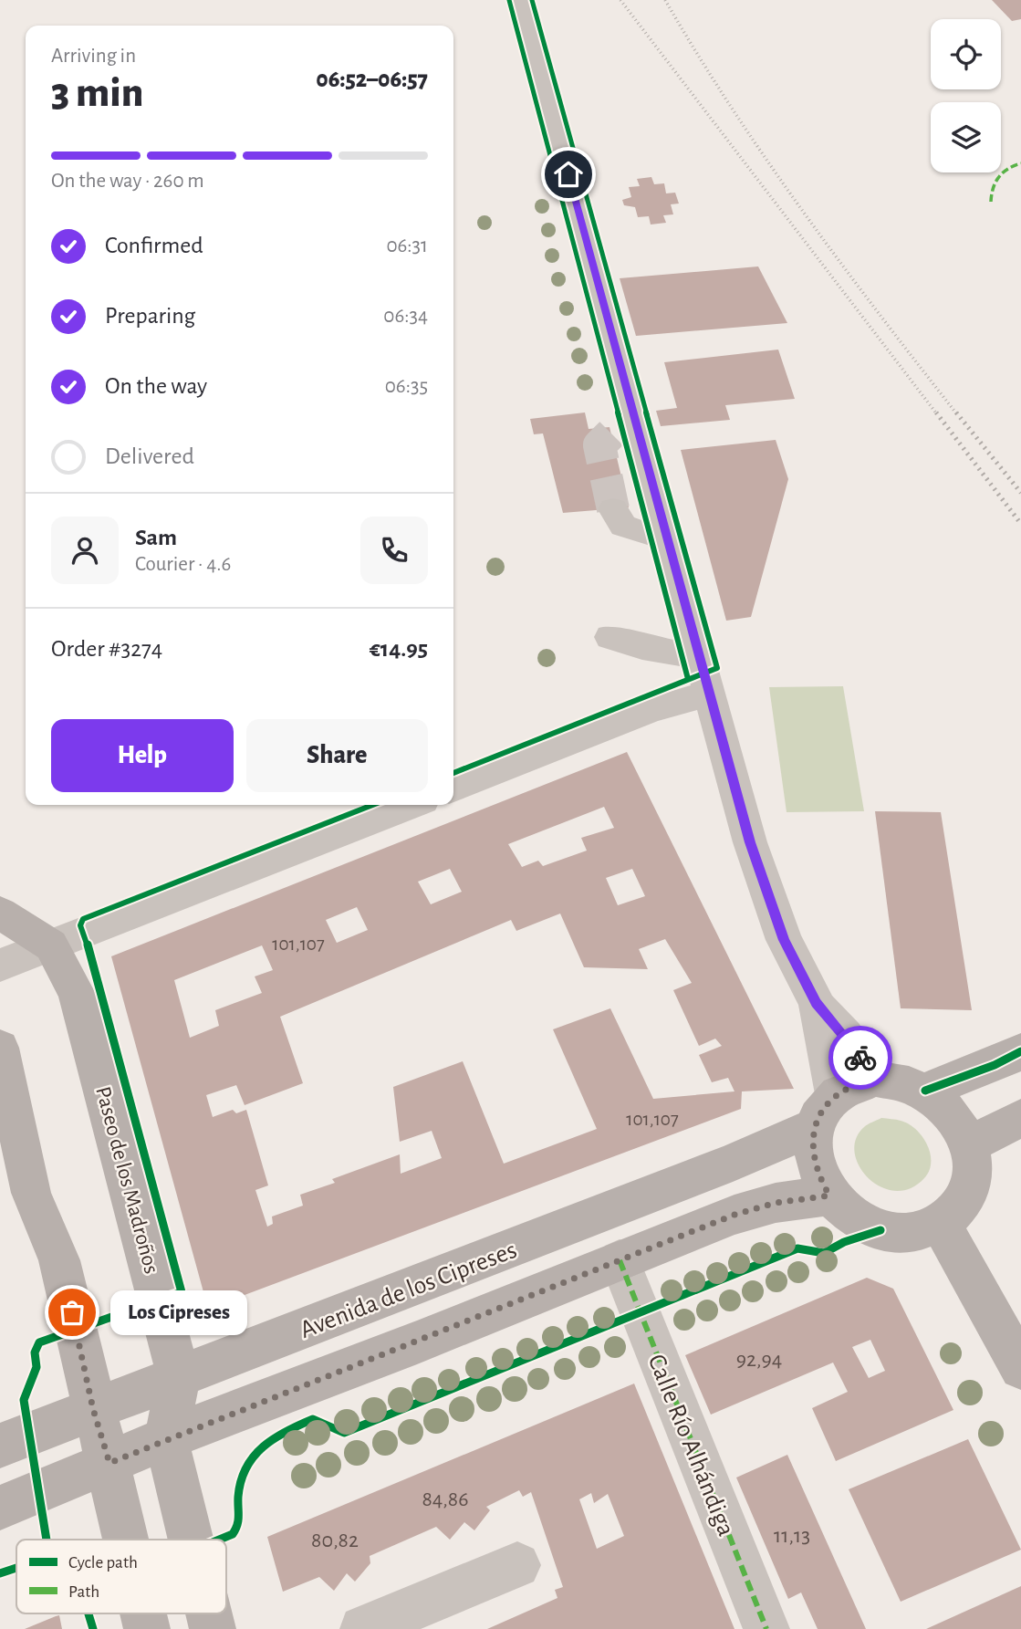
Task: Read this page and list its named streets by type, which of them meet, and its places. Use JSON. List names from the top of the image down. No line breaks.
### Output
{"streets":{"main road":["Paseo de los Madroños","Avenida de los Cipreses"],"street":["Calle Río Alhándiga"]},"crossings":[["Paseo de los Madroños","Avenida de los Cipreses"]],"places":["Los Cipreses"],"house_numbers":["101,107","101,107","92,94","84,86","11,13","80,82"],"legend":["Cycle path","Path"],"page":{"heading":["3 min","Arriving in","06:52–06:57"],"panel":["Sam","Courier · 4.6","Order #3274","€14.95"],"bar":"On the way · 260 m","list":[["Confirmed","06:31"],["Preparing","06:34"],["On the way","06:35"],"Delivered"],"buttons":["Help","Share"],"bubble":"Los Cipreses"}}
